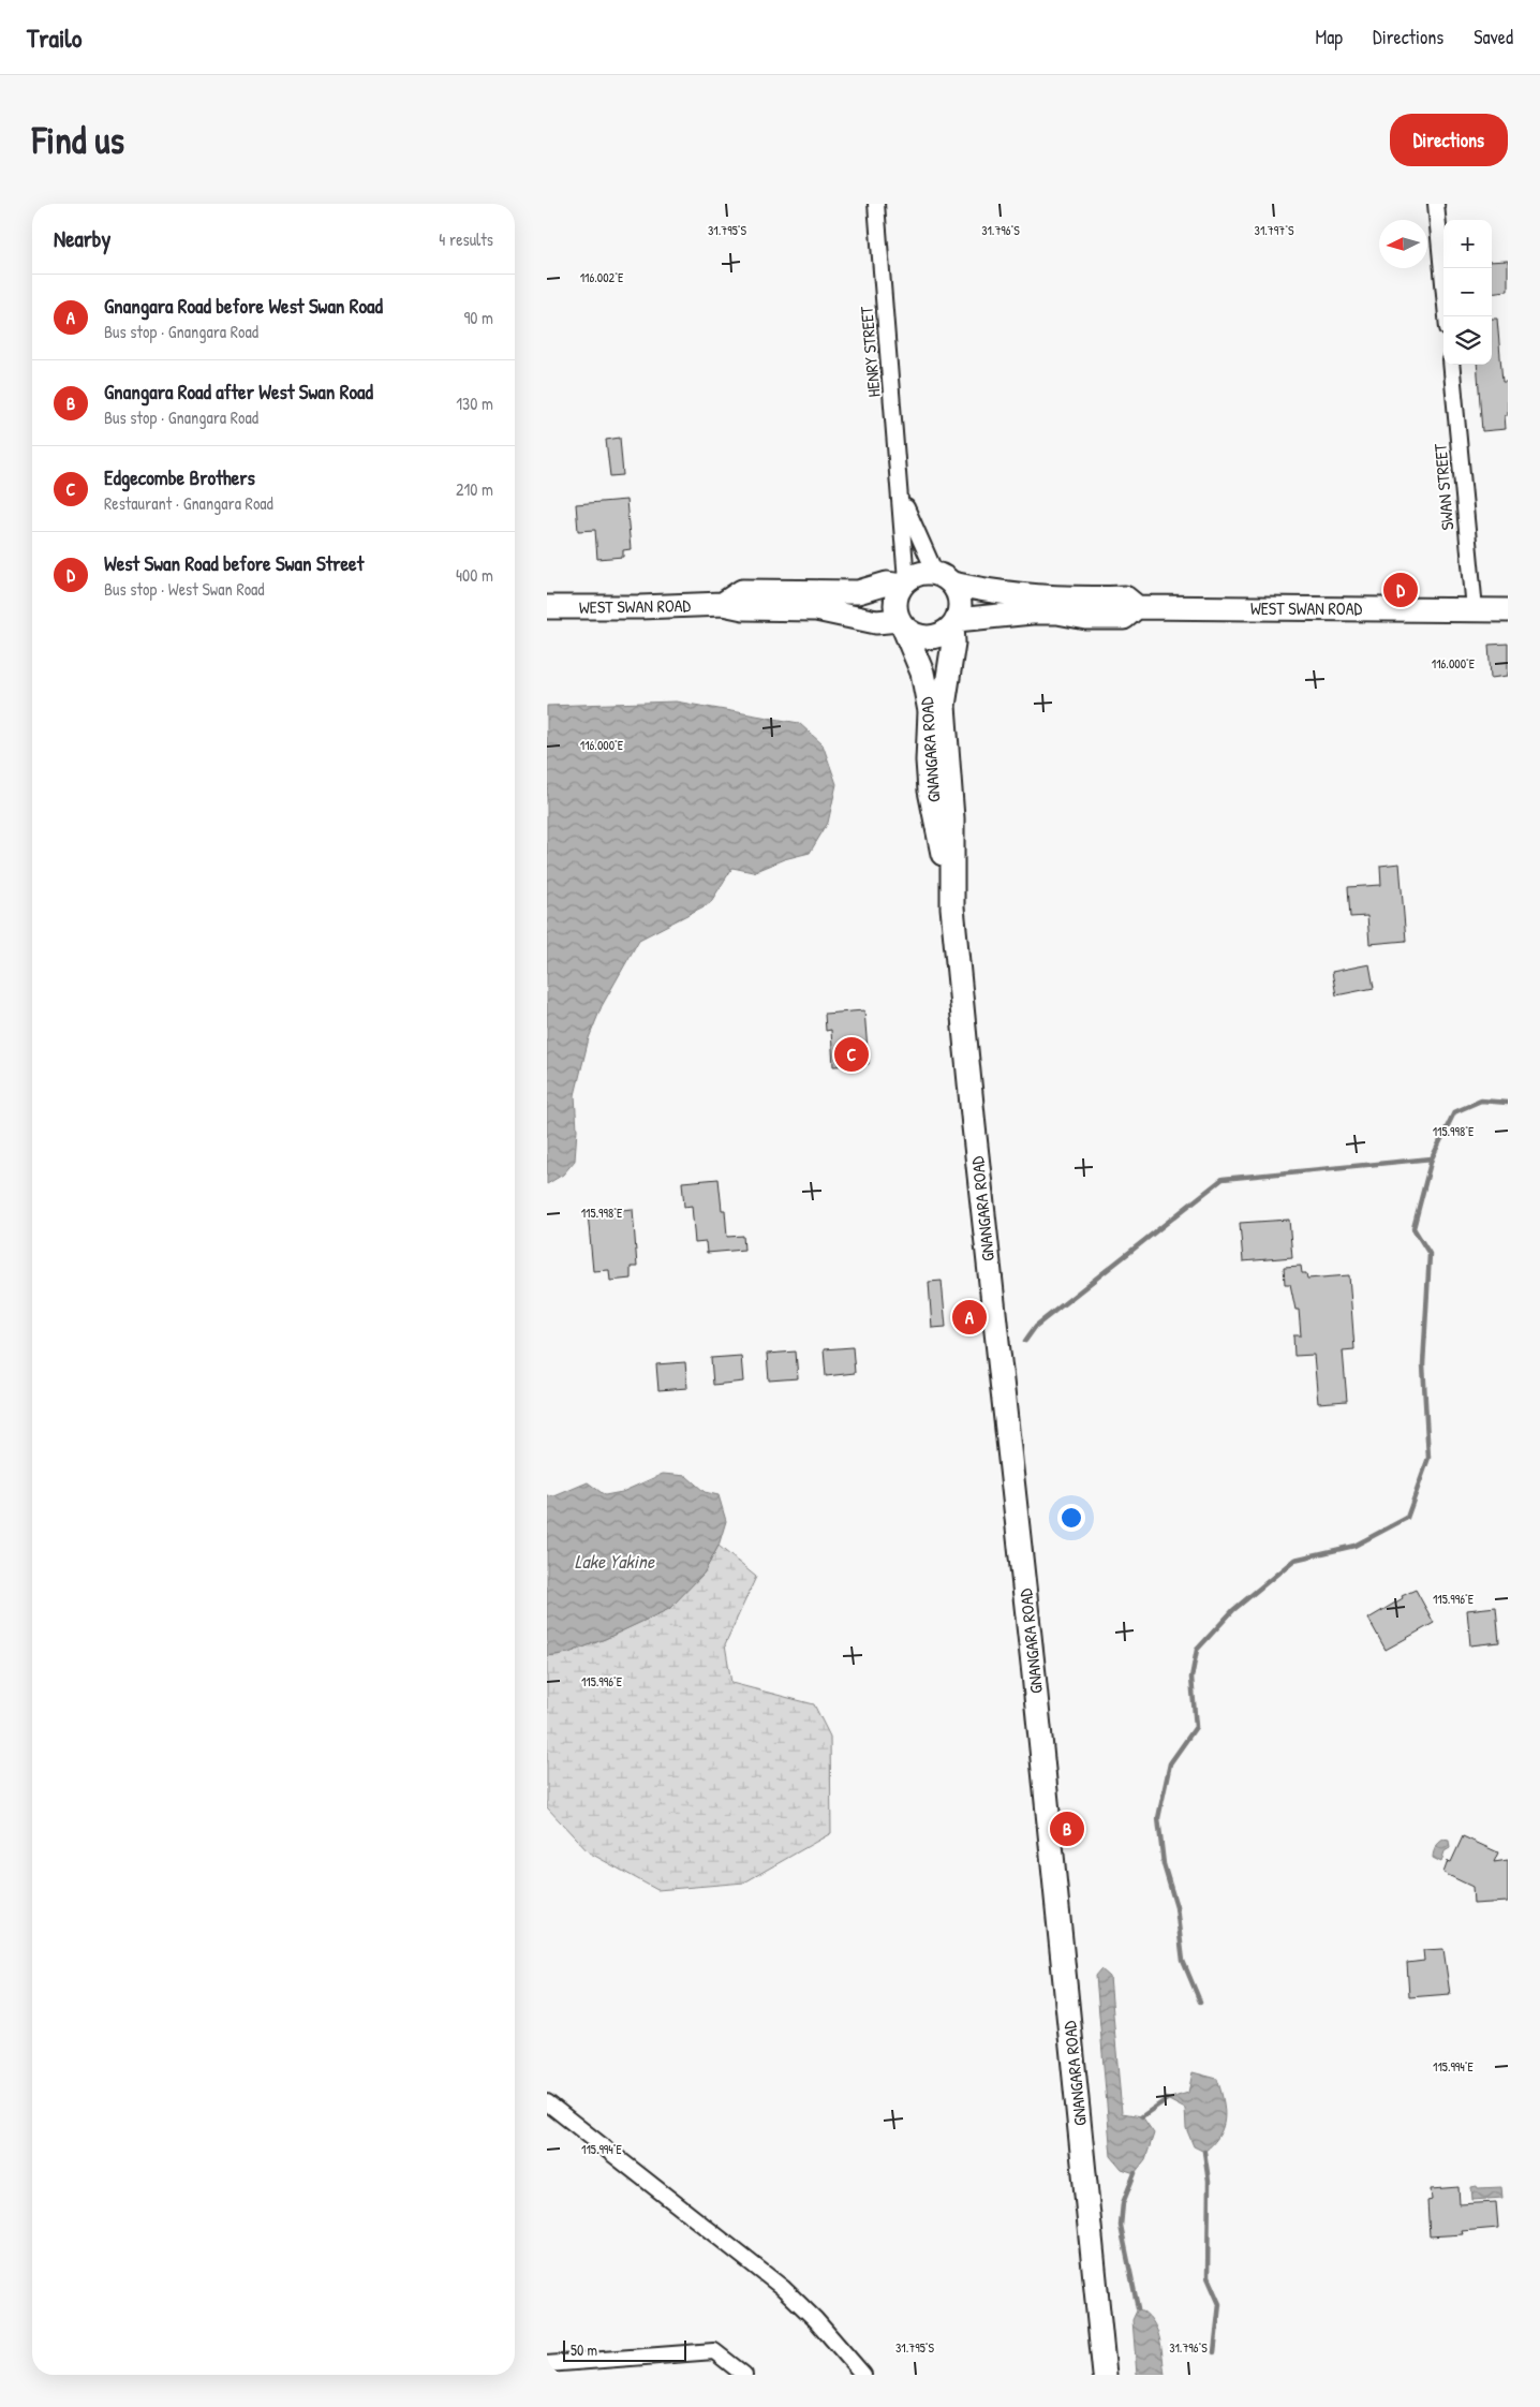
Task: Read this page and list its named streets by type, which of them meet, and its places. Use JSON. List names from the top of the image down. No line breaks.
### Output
{"streets":{"main road":["WEST SWAN ROAD","GNANGARA ROAD"],"street":["HENRY STREET","SWAN STREET"]},"crossings":[["HENRY STREET","WEST SWAN ROAD"],["HENRY STREET","GNANGARA ROAD"],["SWAN STREET","WEST SWAN ROAD"],["WEST SWAN ROAD","GNANGARA ROAD"]],"water":["Lake Yakine"],"scale_bar":"50 m","north":"left","page":{"header":"Trailo","nav":["Map","Directions","Saved"],"buttons":"Directions","title":"Find us","heading":["Nearby","4 results"],"map_buttons":["+","−"],"list":[{"mark":"A","name":"Gnangara Road before West Swan Road","note":"Bus stop · Gnangara Road","value":"90 m"},{"mark":"B","name":"Gnangara Road after West Swan Road","note":"Bus stop · Gnangara Road","value":"130 m"},{"mark":"C","name":"Edgecombe Brothers","note":"Restaurant · Gnangara Road","value":"210 m"},{"mark":"D","name":"West Swan Road before Swan Street","note":"Bus stop · West Swan Road","value":"400 m"}],"pins":["D","C","A","B"],"scale":"50 m"},"coordinates":["31.795°S","31.796°S","31.797°S","116.002°E","116.000°E","115.998°E","115.996°E","115.994°E"]}
